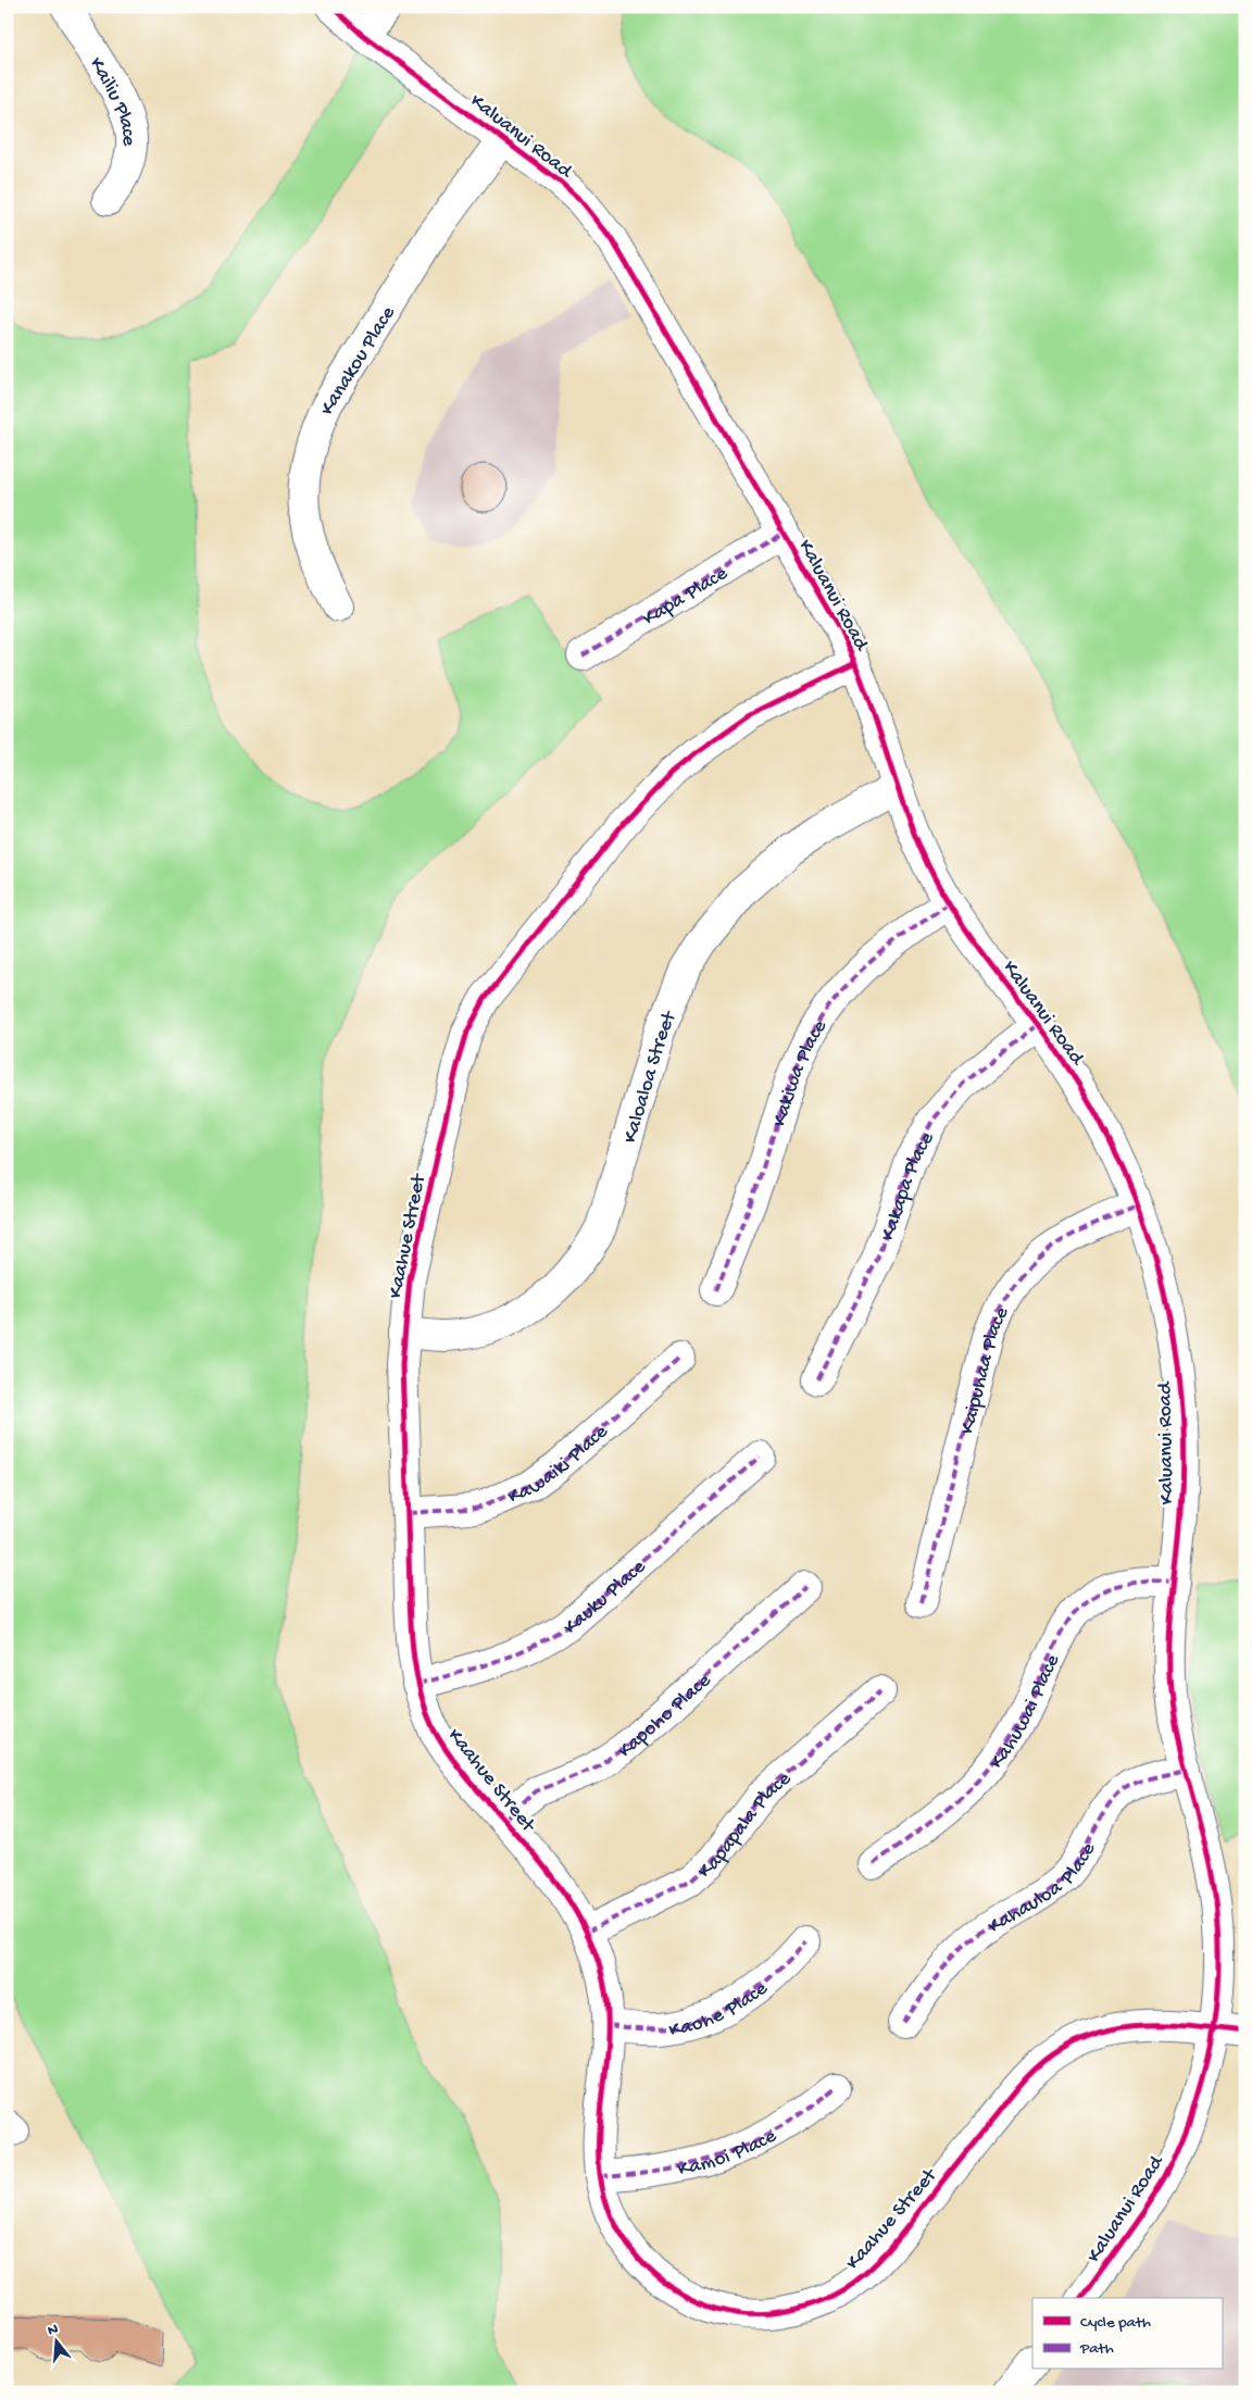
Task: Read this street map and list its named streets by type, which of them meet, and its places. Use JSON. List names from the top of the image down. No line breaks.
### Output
{"streets":{"street":["Kailiu Place","Kaluanui Road","Kanakou Place","Kapa Place","Kakiwa Place","Kaloaloa Street","Kakapa Place","Kaahue Street","Kaipuhaa Place","Kawaiki Place","Kauku Place","Kahuwai Place","Kapoho Place","Kapapala Place","Kahauloa Place","Kaohe Place","Kamoi Place"]},"crossings":[["Kaluanui Road","Kanakou Place"],["Kaluanui Road","Kapa Place"],["Kaluanui Road","Kakiwa Place"],["Kaluanui Road","Kaloaloa Street"],["Kaluanui Road","Kakapa Place"],["Kaluanui Road","Kaahue Street"],["Kaluanui Road","Kaipuhaa Place"],["Kaluanui Road","Kahuwai Place"],["Kaluanui Road","Kahauloa Place"],["Kaloaloa Street","Kaahue Street"],["Kaahue Street","Kawaiki Place"],["Kaahue Street","Kauku Place"],["Kaahue Street","Kapoho Place"],["Kaahue Street","Kapapala Place"],["Kaahue Street","Kaohe Place"],["Kaahue Street","Kamoi Place"]],"legend":["Cycle path","Path"],"north":"top"}
